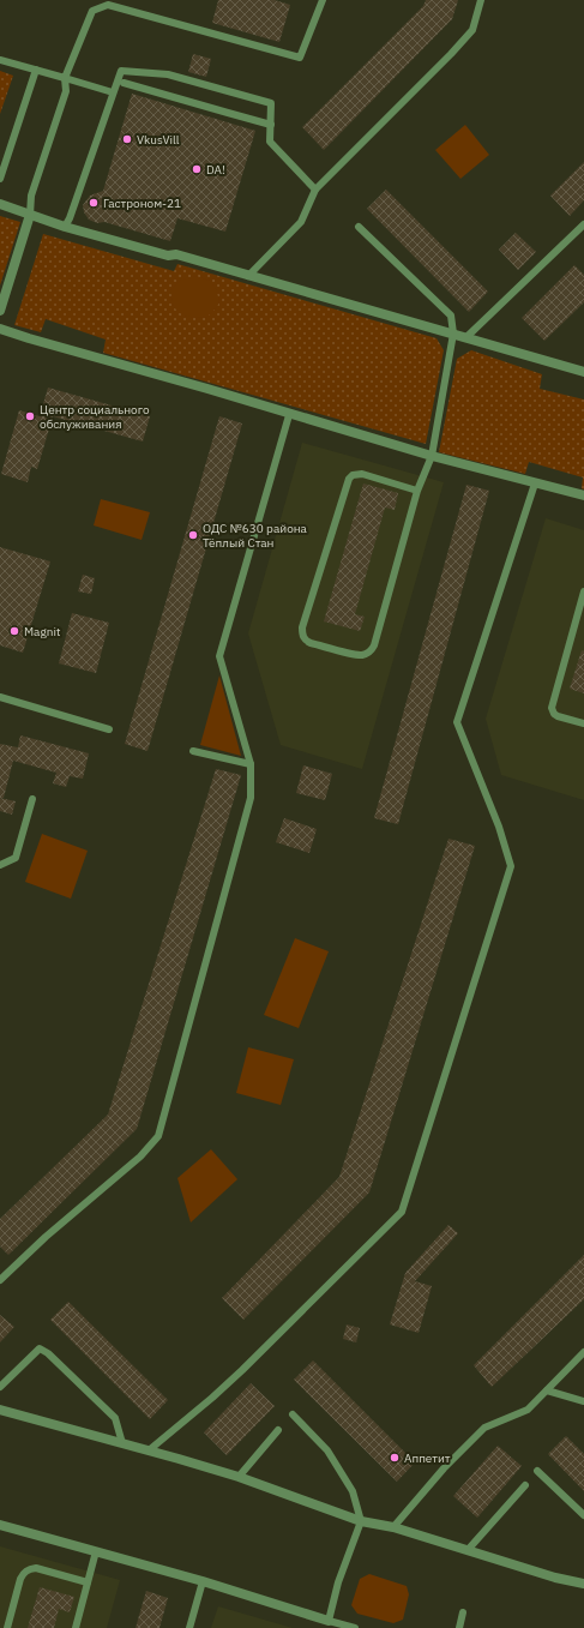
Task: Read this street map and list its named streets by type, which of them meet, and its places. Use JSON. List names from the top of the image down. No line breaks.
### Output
{"places":["VkusVill","DA!","Гастроном-21","Центр социального обслуживания","ОДС №630 района Тёплый Стан","Magnit","Аппетит"]}
